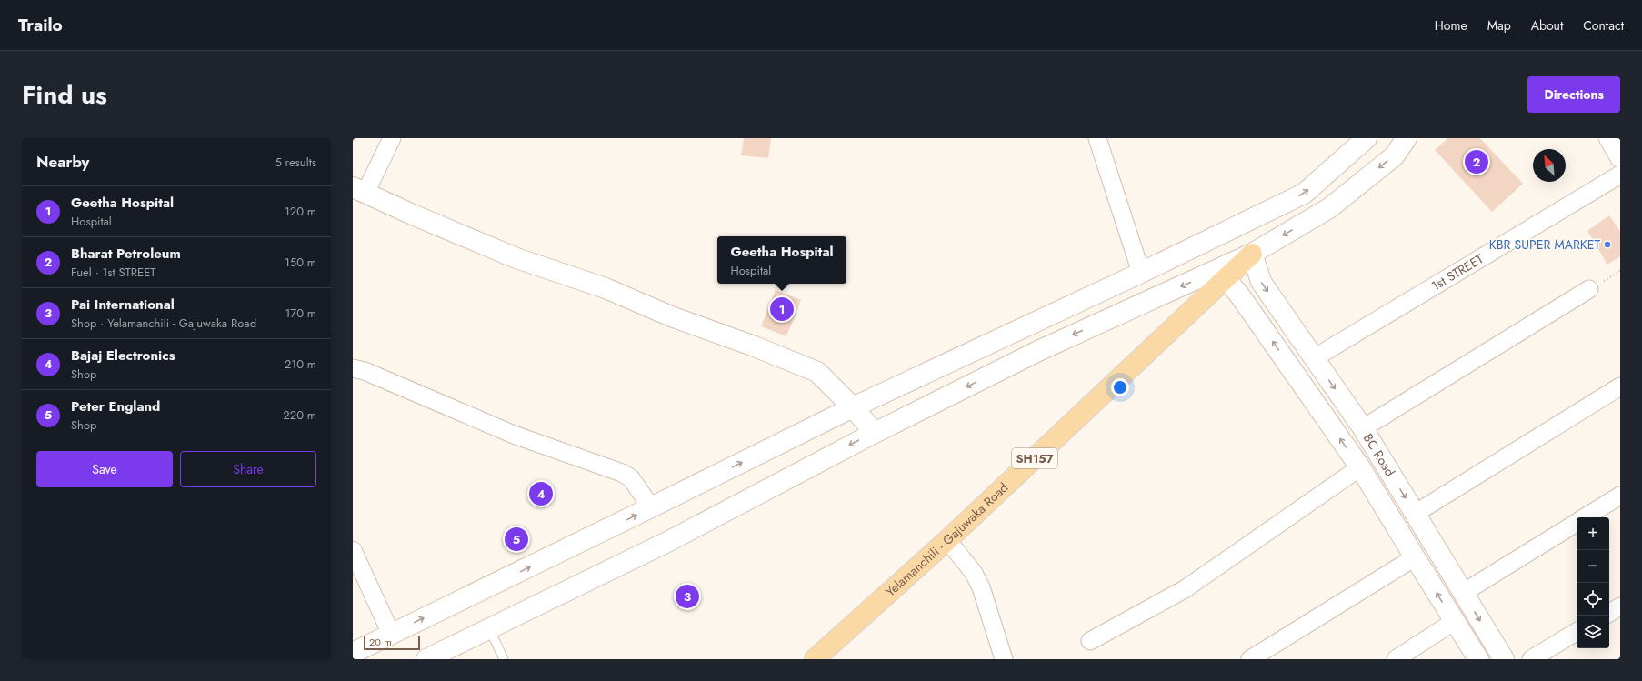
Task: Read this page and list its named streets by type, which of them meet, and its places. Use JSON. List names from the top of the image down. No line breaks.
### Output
{"streets":{"main road":["BC Road","SH157","Yelamanchili - Gajuwaka Road"],"street":["1st STREET"]},"crossings":[["1st STREET","BC Road"],["BC Road","Yelamanchili - Gajuwaka Road"]],"places":["KBR SUPER MARKET"],"scale_bar":"20 m","north":"top left","page":{"header":"Trailo","nav":["Home","Map","About","Contact"],"title":"Find us","buttons":["Directions",["Save","Share"]],"heading":["Nearby","5 results"],"pins":["2","1","4","5","3"],"list":[{"mark":"1","name":"Geetha Hospital","note":"Hospital","value":"120 m"},{"mark":"2","name":"Bharat Petroleum","note":"Fuel · 1st STREET","value":"150 m"},{"mark":"3","name":"Pai International","note":"Shop · Yelamanchili - Gajuwaka Road","value":"170 m"},{"mark":"4","name":"Bajaj Electronics","note":"Shop","value":"210 m"},{"mark":"5","name":"Peter England","note":"Shop","value":"220 m"}],"popup":["Geetha Hospital","Hospital"],"map_buttons":["+","−"],"scale":"20 m"}}
